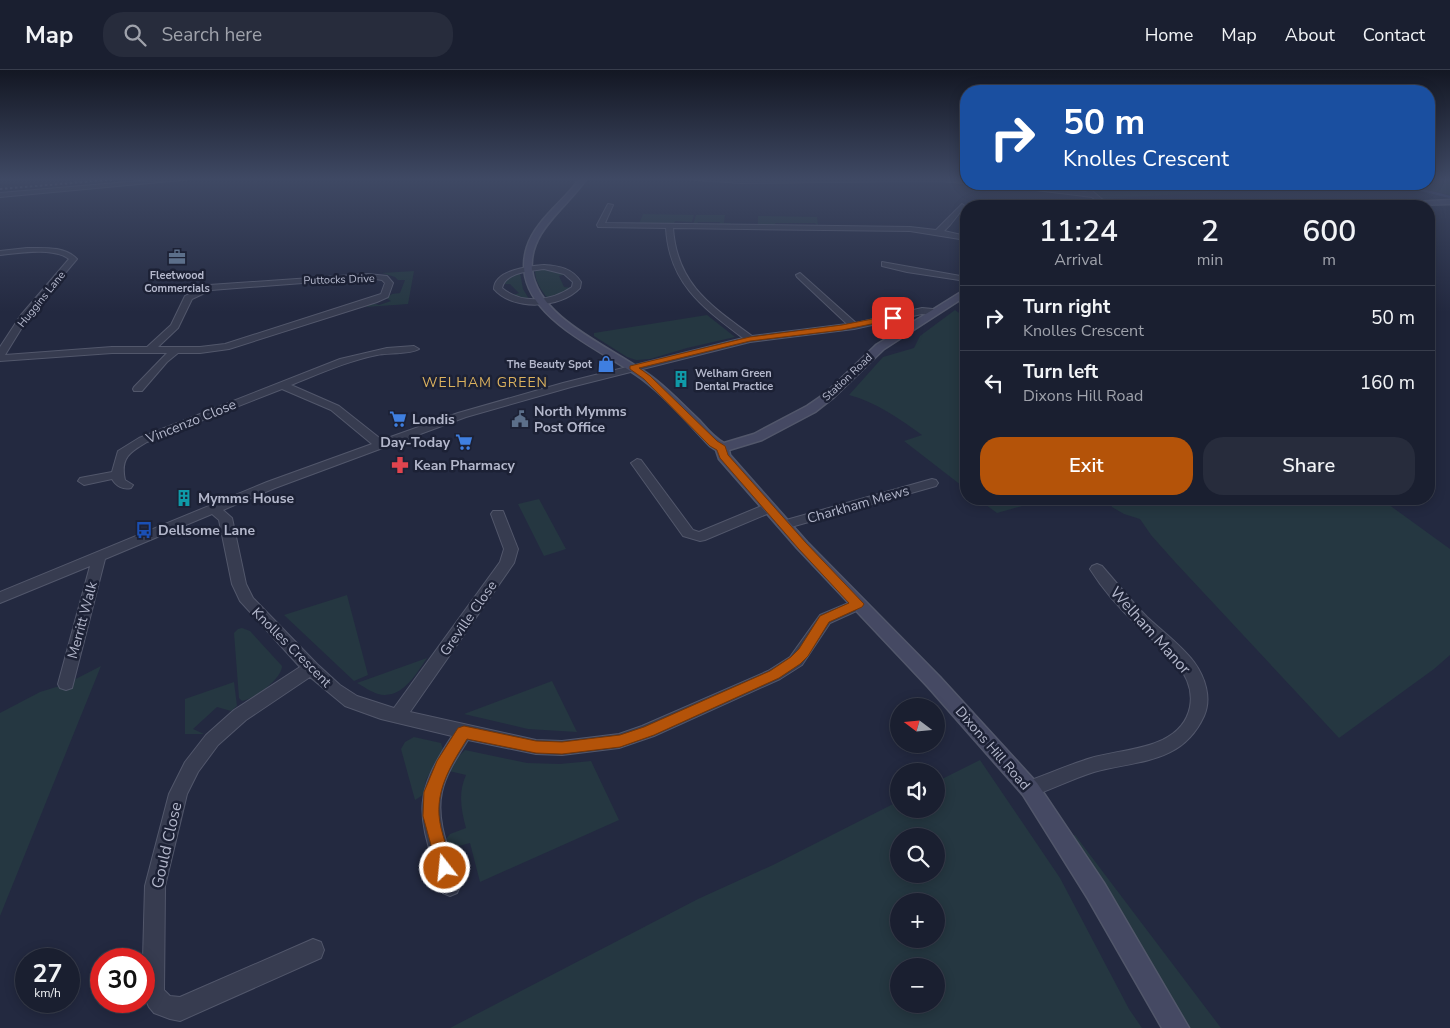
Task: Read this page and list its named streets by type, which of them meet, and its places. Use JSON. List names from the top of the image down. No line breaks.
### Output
{"streets":{"street":["Puttocks Drive","Huggins Lane","Station Road","Vincenzo Close","Charkham Mews","Greville Close","Merritt Walk","Welham Manor","Knolles Crescent","Dixons Hill Road","Gould Close"]},"crossings":[["Puttocks Drive","Huggins Lane"],["Station Road","Dixons Hill Road"],["Charkham Mews","Dixons Hill Road"],["Greville Close","Knolles Crescent"],["Welham Manor","Dixons Hill Road"],["Knolles Crescent","Dixons Hill Road"],["Knolles Crescent","Gould Close"]],"districts":["WELHAM GREEN"],"places":{"office":["Fleetwood Commercials"],"shop":["The Beauty Spot"],"building":["Welham Green Dental Practice","Mymms House"],"supermarket":["Londis","Day-Today"],"public building":["North Mymms Post Office"],"pharmacy":["Kean Pharmacy"],"bus stop":["Dellsome Lane"]},"north":"left","page":{"header":"Map","search":"Search here","nav":["Home","Map","About","Contact"],"turn":["50 m","Knolles Crescent"],"eta":["11:24","Arrival","2","min","600","m"],"list":[{"name":"Turn right","note":"Knolles Crescent","value":"50 m"},{"name":"Turn left","note":"Dixons Hill Road","value":"160 m"}],"buttons":["Exit","Share"],"map_buttons":["+","−"],"speed":"27 km/h","limit":"30"}}
